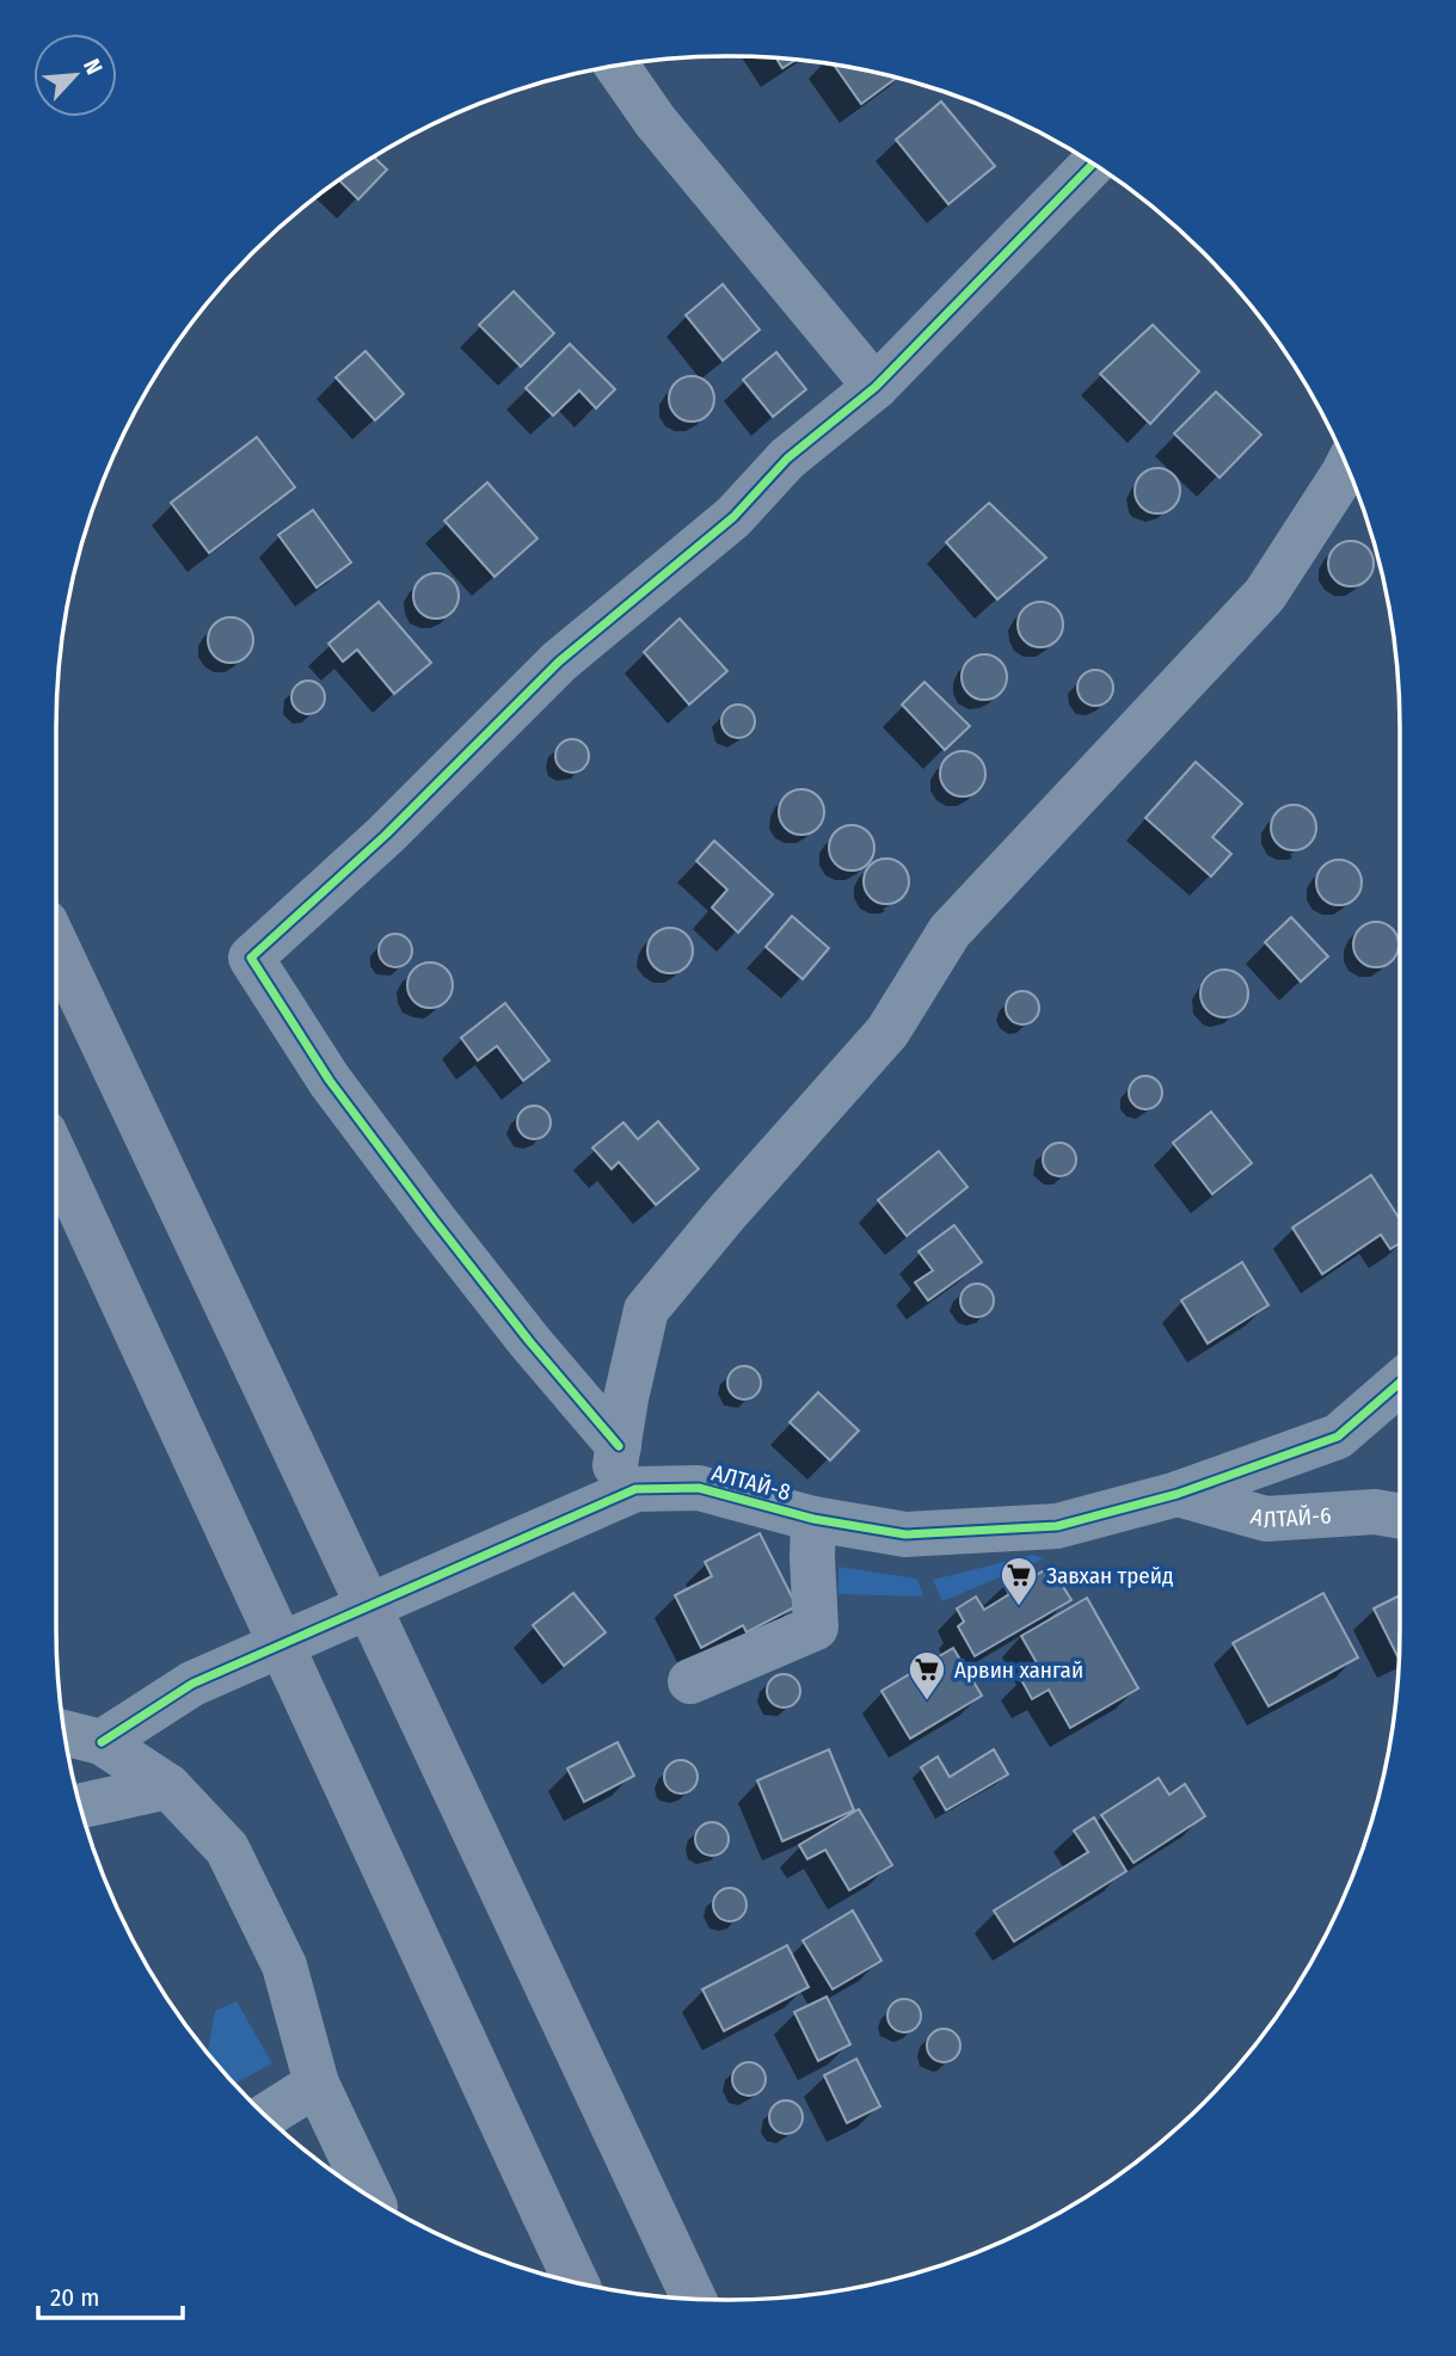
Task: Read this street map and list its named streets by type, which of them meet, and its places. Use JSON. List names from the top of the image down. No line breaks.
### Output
{"streets":{"street":["АЛТАЙ-8","АЛТАЙ-6"]},"crossings":[["АЛТАЙ-8","АЛТАЙ-6"]],"places":{"supermarket":["Завхан трейд","Арвин хангай"]},"scale_bar":"20 m","north":"top right"}
